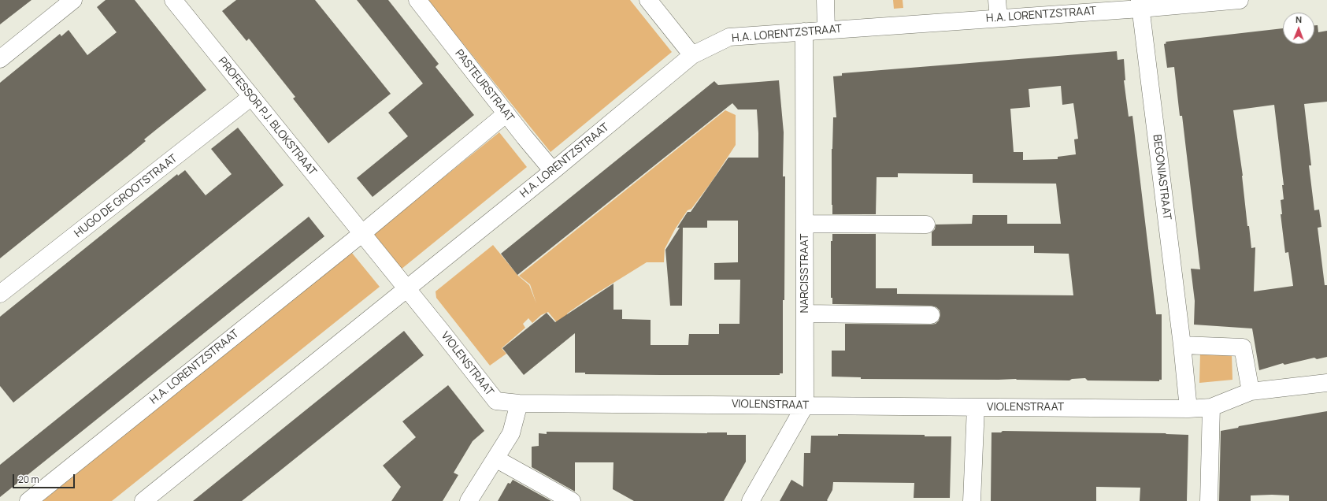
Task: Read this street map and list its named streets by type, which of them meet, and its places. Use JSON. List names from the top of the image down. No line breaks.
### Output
{"streets":{"street":["H.A. LORENTZSTRAAT","PASTEURSTRAAT","PROFESSOR P.J. BLOKSTRAAT","BEGONIASTRAAT","HUGO DE GROOTSTRAAT","NARCISSTRAAT","VIOLENSTRAAT"]},"crossings":[["H.A. LORENTZSTRAAT","PASTEURSTRAAT"],["H.A. LORENTZSTRAAT","PROFESSOR P.J. BLOKSTRAAT"],["H.A. LORENTZSTRAAT","BEGONIASTRAAT"],["H.A. LORENTZSTRAAT","NARCISSTRAAT"],["H.A. LORENTZSTRAAT","VIOLENSTRAAT"],["PROFESSOR P.J. BLOKSTRAAT","HUGO DE GROOTSTRAAT"],["BEGONIASTRAAT","VIOLENSTRAAT"],["NARCISSTRAAT","VIOLENSTRAAT"]],"scale_bar":"20 m","north":"top"}
